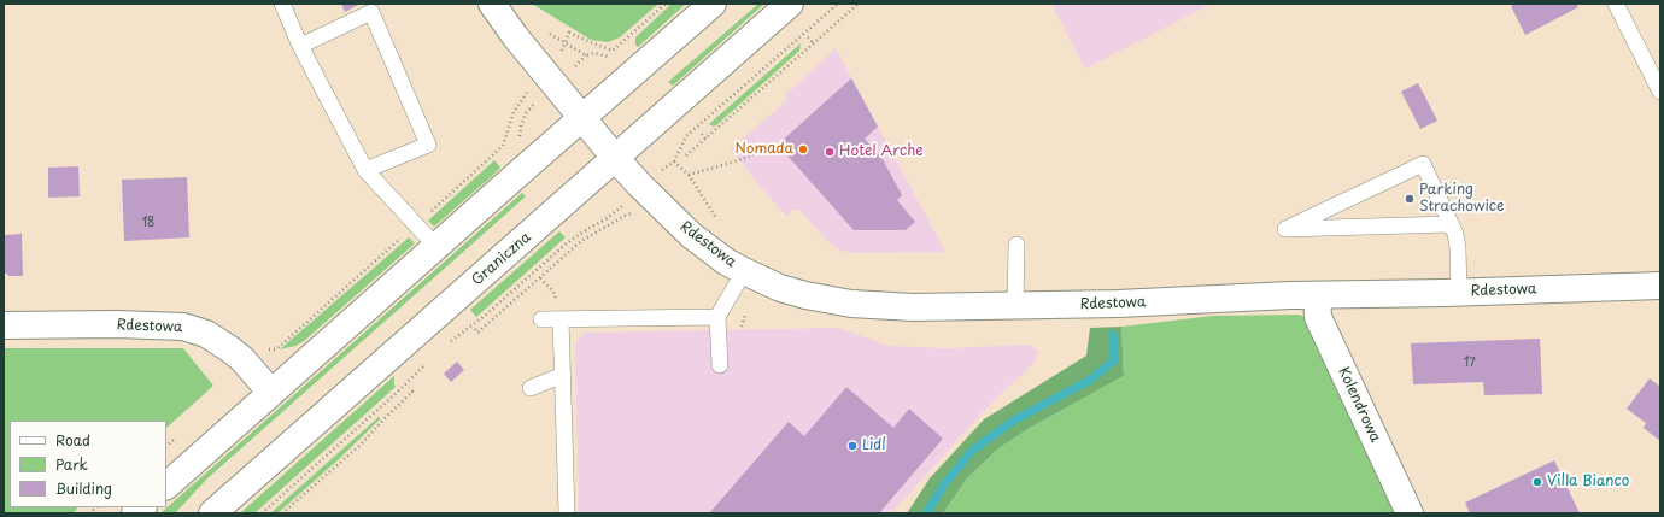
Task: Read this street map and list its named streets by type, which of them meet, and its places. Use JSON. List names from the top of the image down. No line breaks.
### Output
{"streets":{"street":["Rdestowa","Graniczna","Kolendrowa"]},"crossings":[["Rdestowa","Graniczna"],["Rdestowa","Kolendrowa"]],"places":["Nomada","Hotel Arche","Parking Strachowice","Lidl","Villa Bianco"],"house_numbers":["18","17"],"legend":["Road","Park","Building"]}
